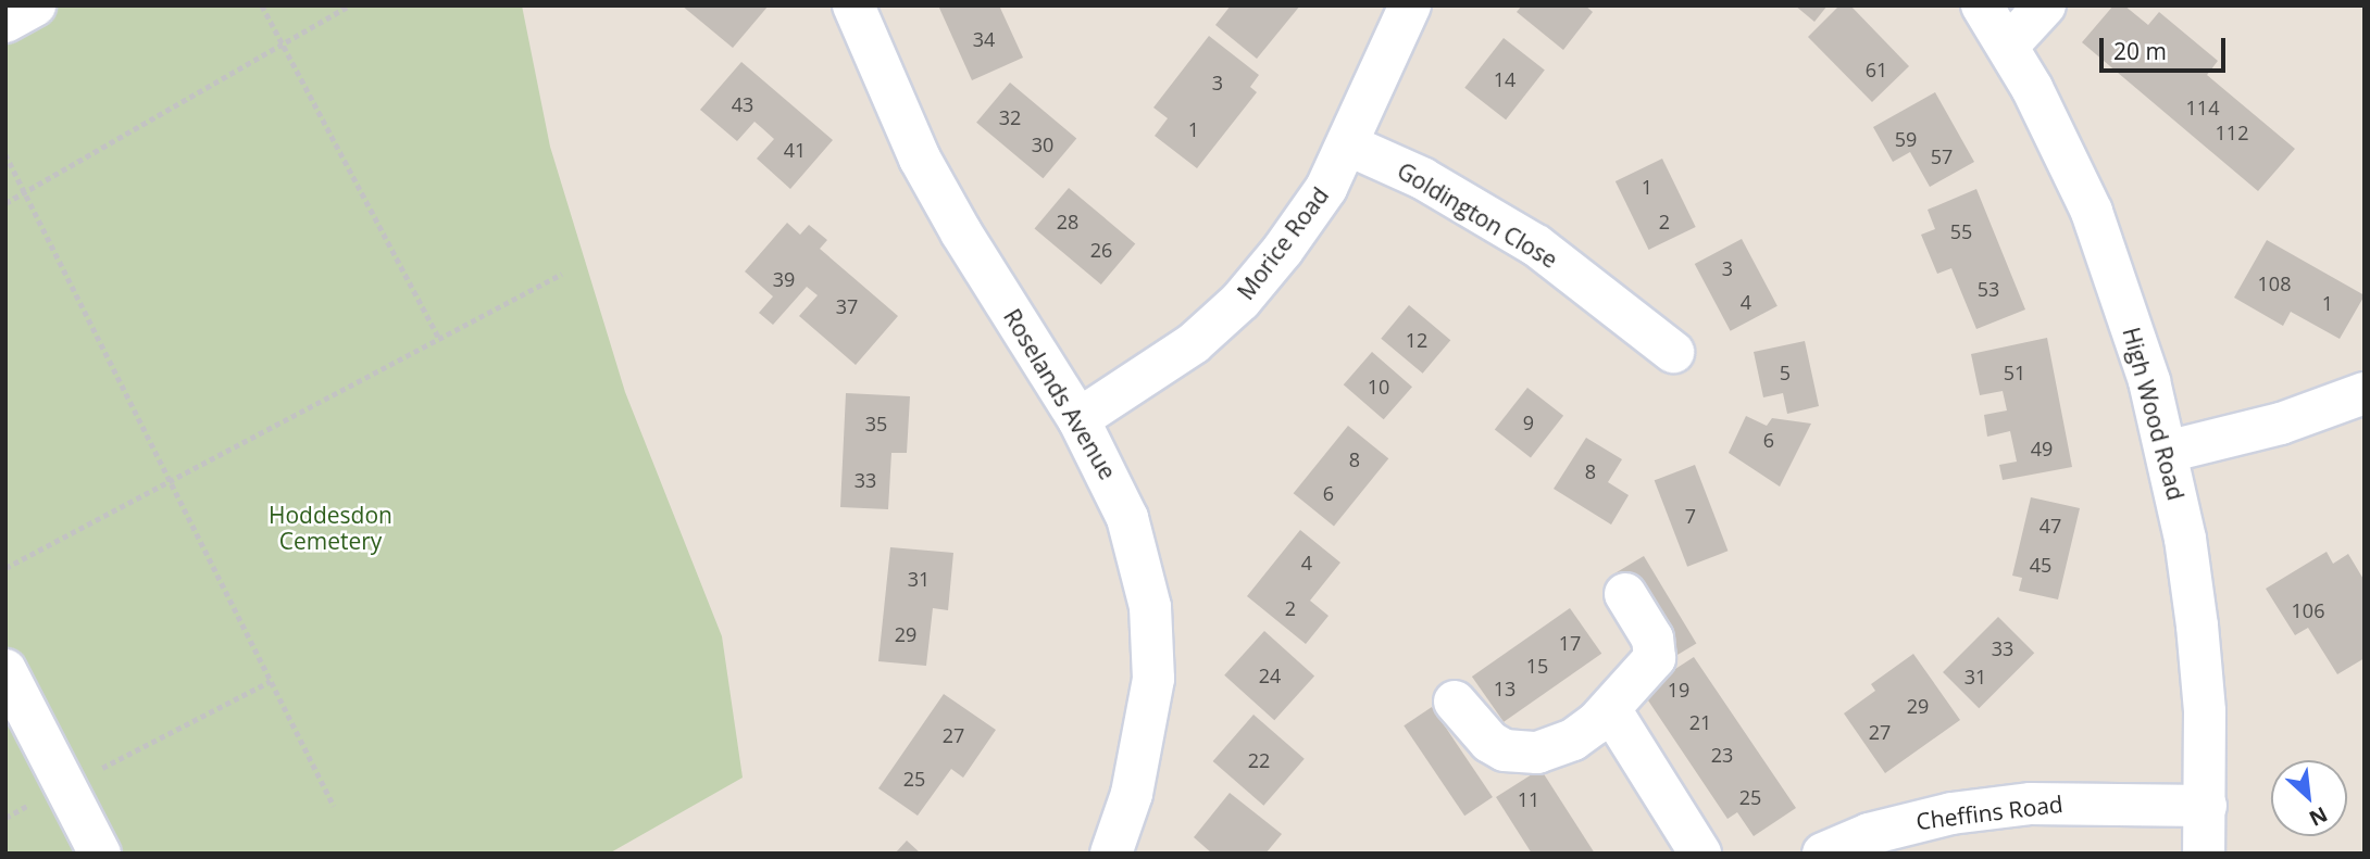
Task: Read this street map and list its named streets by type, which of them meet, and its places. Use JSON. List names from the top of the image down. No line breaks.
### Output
{"streets":{"street":["Goldington Close","Morice Road","Roselands Avenue","High Wood Road","Cheffins Road"]},"crossings":[["Goldington Close","Morice Road"],["Morice Road","Roselands Avenue"],["High Wood Road","Cheffins Road"]],"parks":["Hoddesdon Cemetery"],"house_numbers":["34","61","14","3","43","114","32","1","112","59","30","41","57","1","28","2","55","26","3","39","108","53","4","1","37","12","5","51","10","9","35","6","49","8","8","33","6","7","47","4","45","31","2","106","29","17","33","15","24","31","13","19","29","21","27","27","23","22","25","25","11"],"scale_bar":"20 m","north":"bottom right"}
